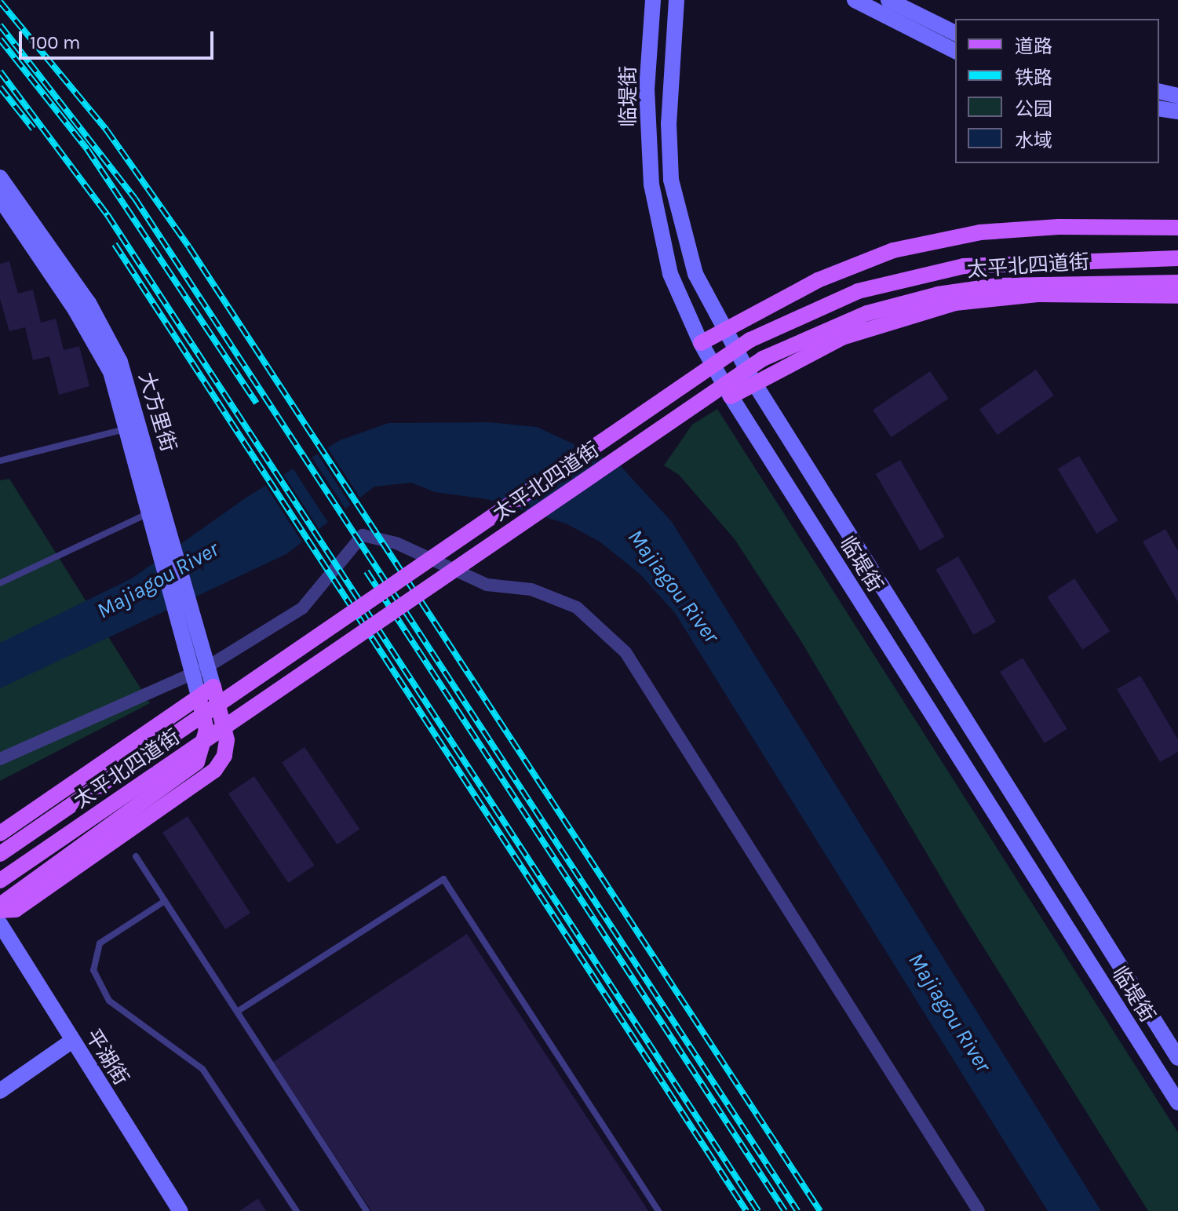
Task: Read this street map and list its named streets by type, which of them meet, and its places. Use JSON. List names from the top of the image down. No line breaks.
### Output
{"streets":{"main road":["太平北四道街"],"street":["临堤街","大方里街","平湖街"]},"crossings":[["临堤街","太平北四道街"]],"water":["Majiagou River"],"legend":["道路","铁路","公园","水域"],"scale_bar":"100 m"}
